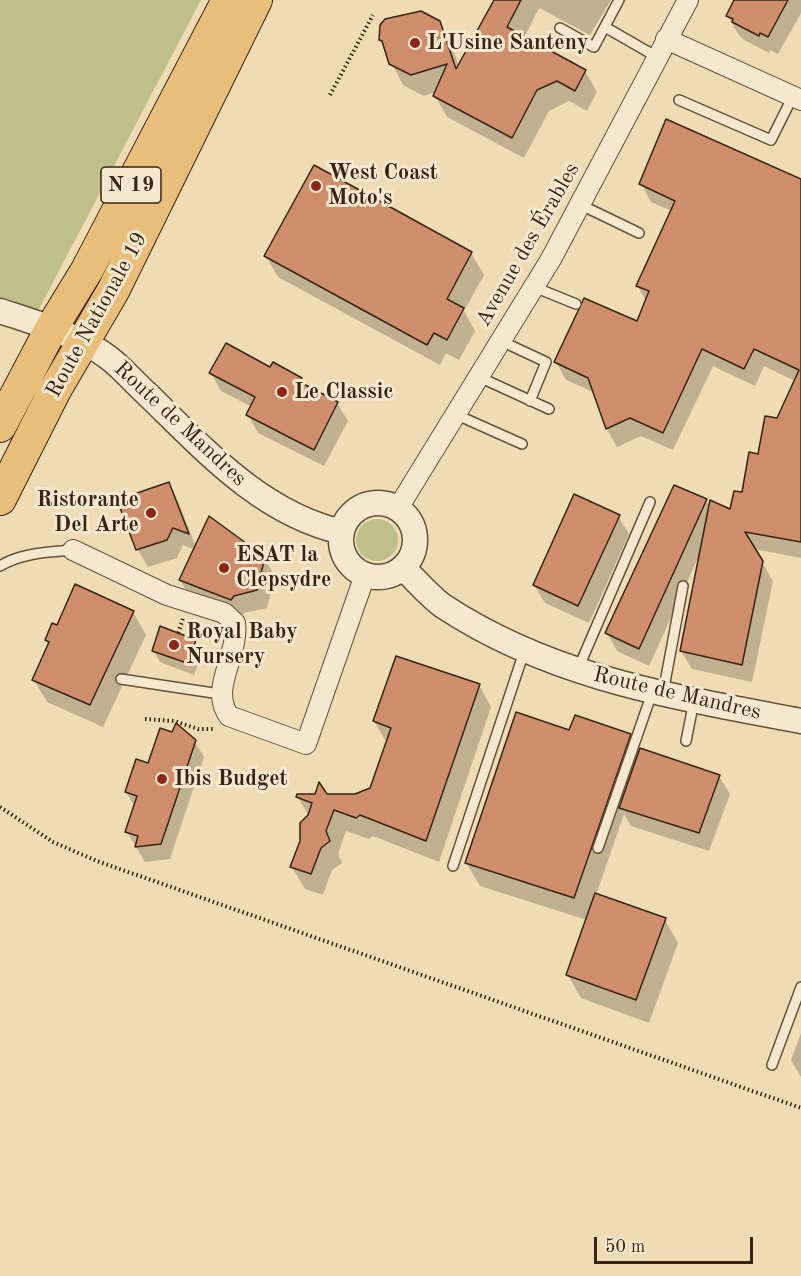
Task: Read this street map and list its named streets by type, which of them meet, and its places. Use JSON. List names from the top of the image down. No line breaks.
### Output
{"streets":{"main road":["N 19","Route Nationale 19"],"street":["Avenue des Érables","Route de Mandres"]},"crossings":[["Avenue des Érables","Route de Mandres"],["Route Nationale 19","Route de Mandres"]],"places":["L'Usine Santeny","West Coast Moto's","Le Classic","Ristorante Del Arte","ESAT la Clepsydre","Royal Baby Nursery","Ibis Budget"],"scale_bar":"50 m"}
